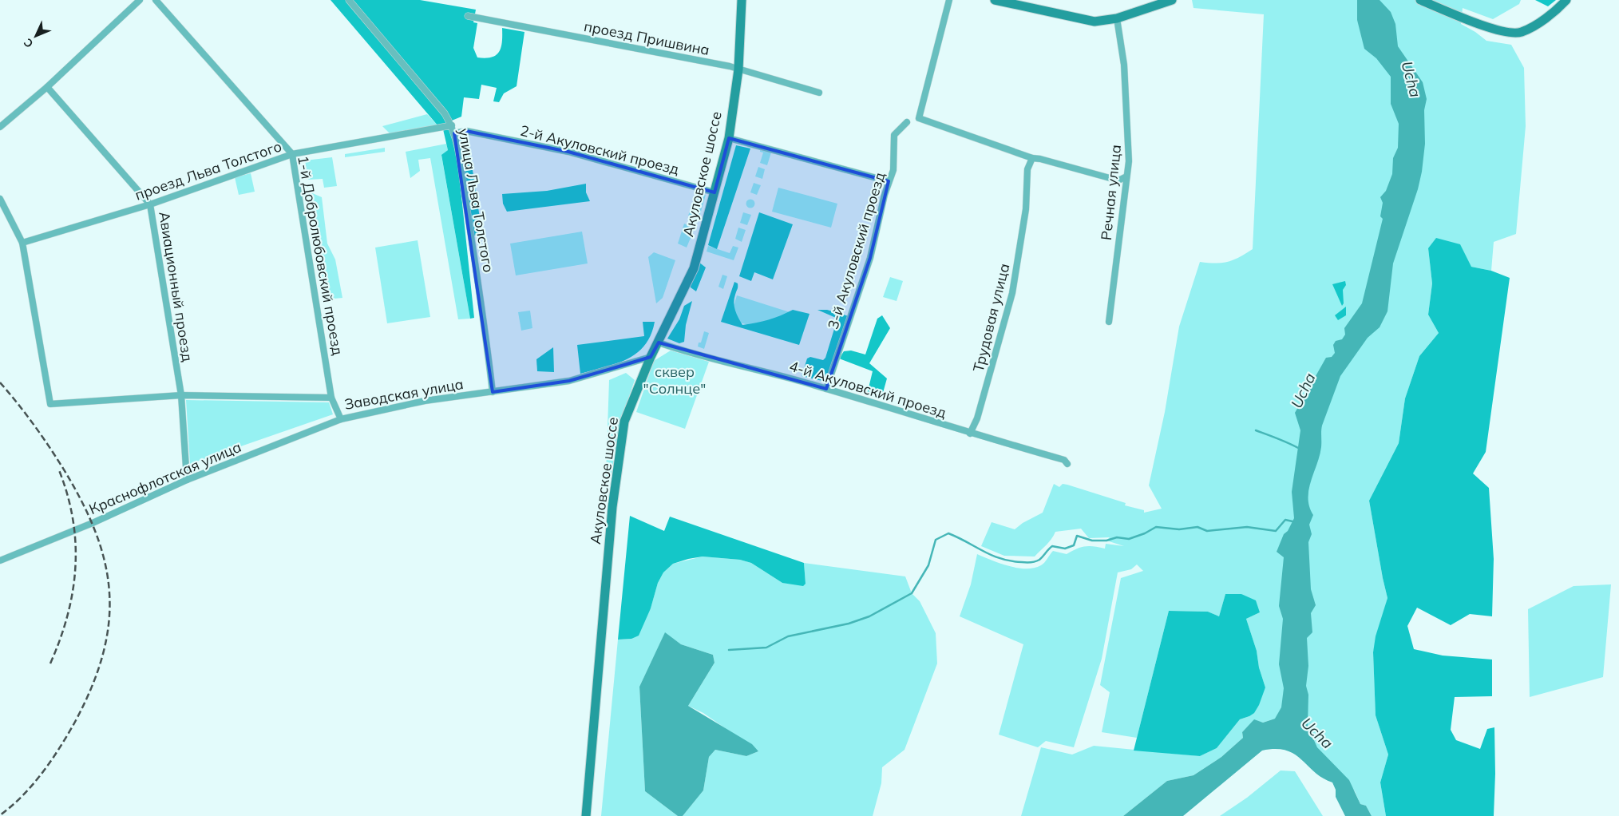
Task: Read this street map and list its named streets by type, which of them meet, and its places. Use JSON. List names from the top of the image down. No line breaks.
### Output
{"streets":{"street":["проезд Пришвина","2-й Акуловский проезд","проезд Льва Толстого","Акуловское шоссе","Речная улица","улица Льва Толстого","3-й Акуловский проезд","1-й Добролюбовский проезд","Авиационный проезд","Трудовая улица","4-й Акуловский проезд","Заводская улица","Краснофлотская улица"]},"crossings":[["проезд Пришвина","Акуловское шоссе"],["2-й Акуловский проезд","Акуловское шоссе"],["2-й Акуловский проезд","улица Льва Толстого"],["проезд Льва Толстого","улица Льва Толстого"],["проезд Льва Толстого","1-й Добролюбовский проезд"],["проезд Льва Толстого","Авиационный проезд"],["проезд Льва Толстого","Заводская улица"],["Акуловское шоссе","4-й Акуловский проезд"],["Акуловское шоссе","Заводская улица"],["улица Льва Толстого","Заводская улица"],["3-й Акуловский проезд","4-й Акуловский проезд"],["1-й Добролюбовский проезд","Заводская улица"],["Авиационный проезд","Заводская улица"],["Авиационный проезд","Краснофлотская улица"],["Трудовая улица","4-й Акуловский проезд"],["Заводская улица","Краснофлотская улица"]],"water":["Ucha"],"parks":["сквер \"Солнце\""],"north":"bottom left"}
